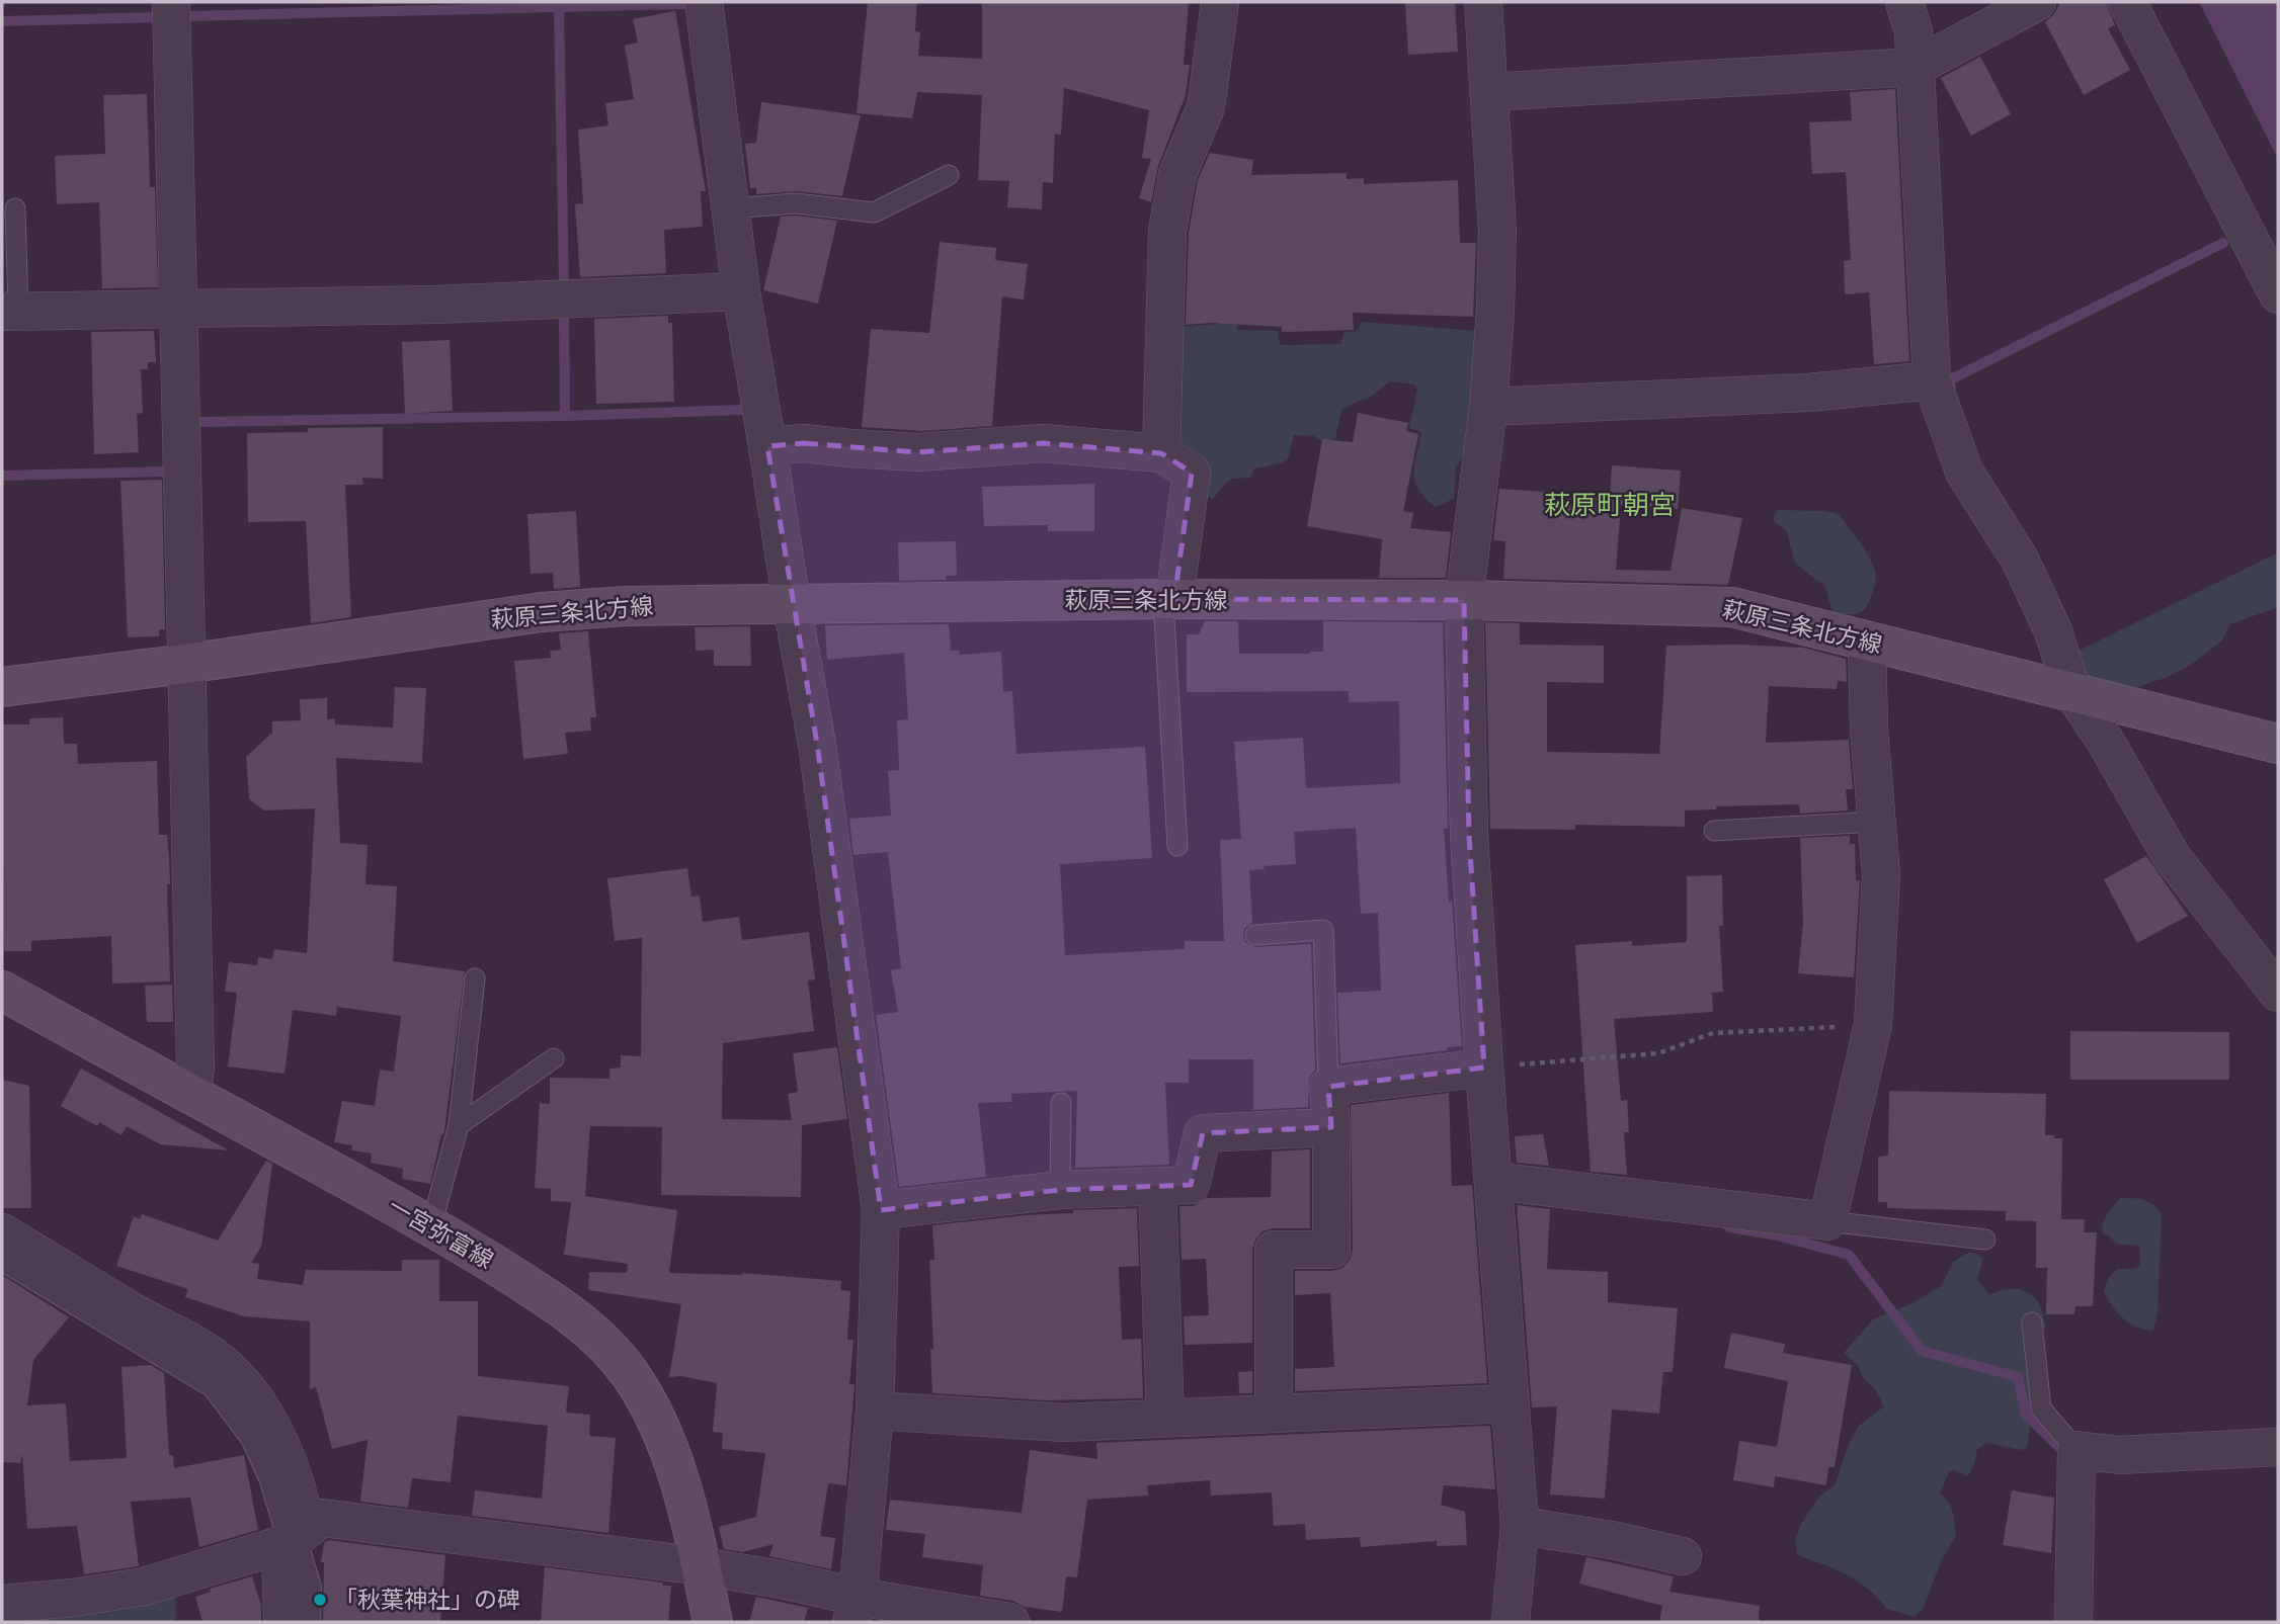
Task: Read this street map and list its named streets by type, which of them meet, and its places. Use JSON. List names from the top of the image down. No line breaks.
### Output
{"streets":{"main road":["萩原三条北方線","一宮弥富線"]},"districts":["萩原町朝宮"],"places":["「秋葉神社」の碑"]}
